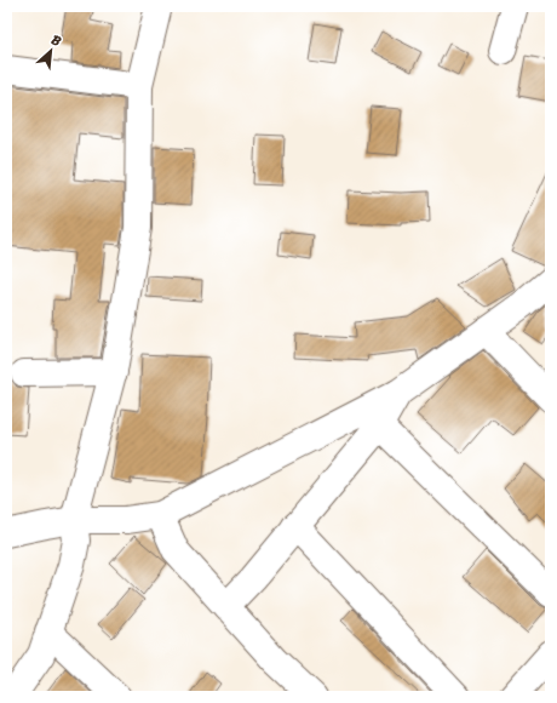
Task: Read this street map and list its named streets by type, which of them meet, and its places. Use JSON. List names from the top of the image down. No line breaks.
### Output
{"north":"top right"}
